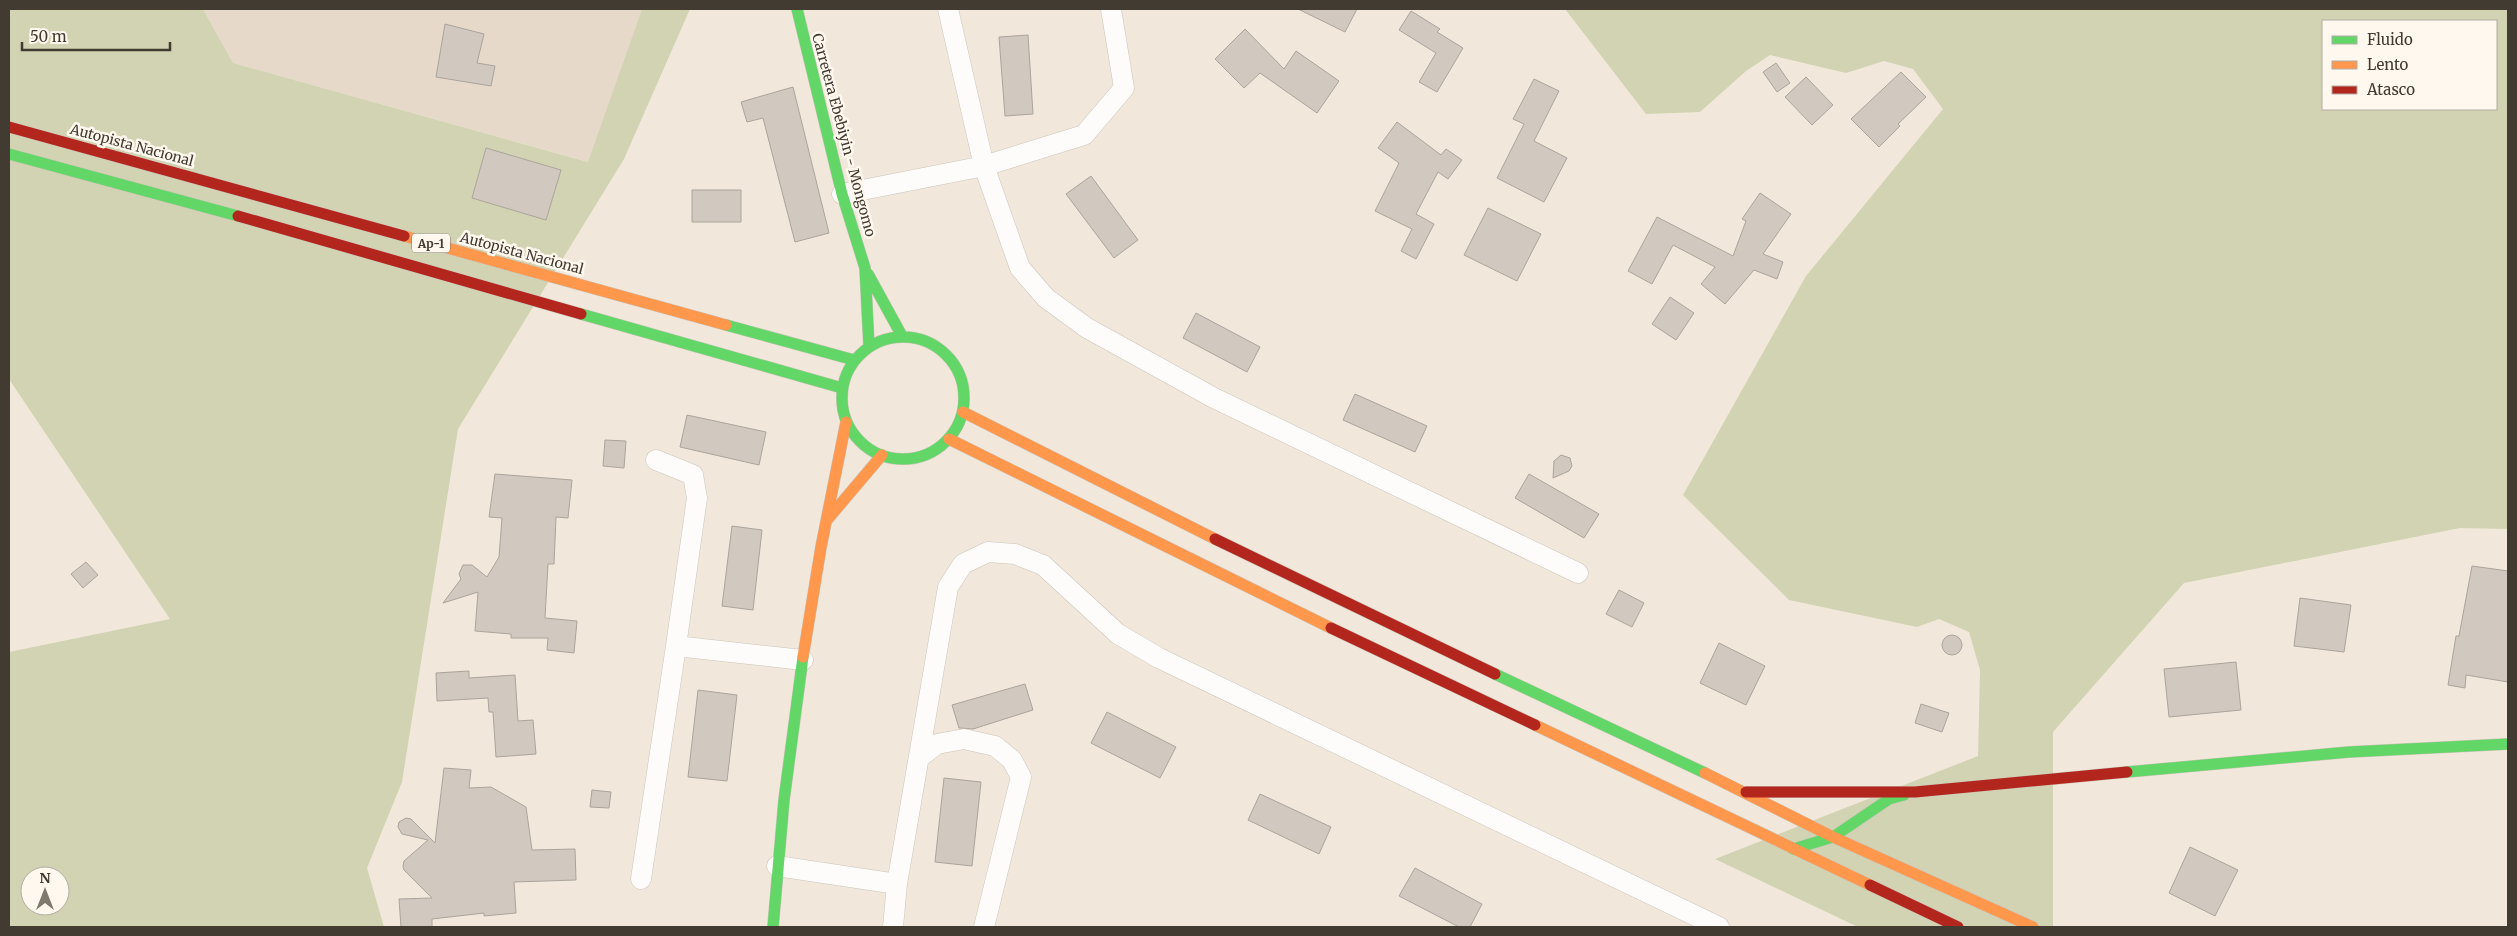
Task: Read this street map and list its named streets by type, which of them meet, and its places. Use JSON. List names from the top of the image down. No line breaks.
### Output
{"streets":{"main road":["Carretera Ebebiyin - Mongomo","Autopista Nacional","Ap-1"]},"crossings":[["Carretera Ebebiyin - Mongomo","Autopista Nacional"],["Carretera Ebebiyin - Mongomo","Ap-1"],["Autopista Nacional","Ap-1"]],"legend":["Fluido","Lento","Atasco"],"scale_bar":"50 m","north":"top"}
